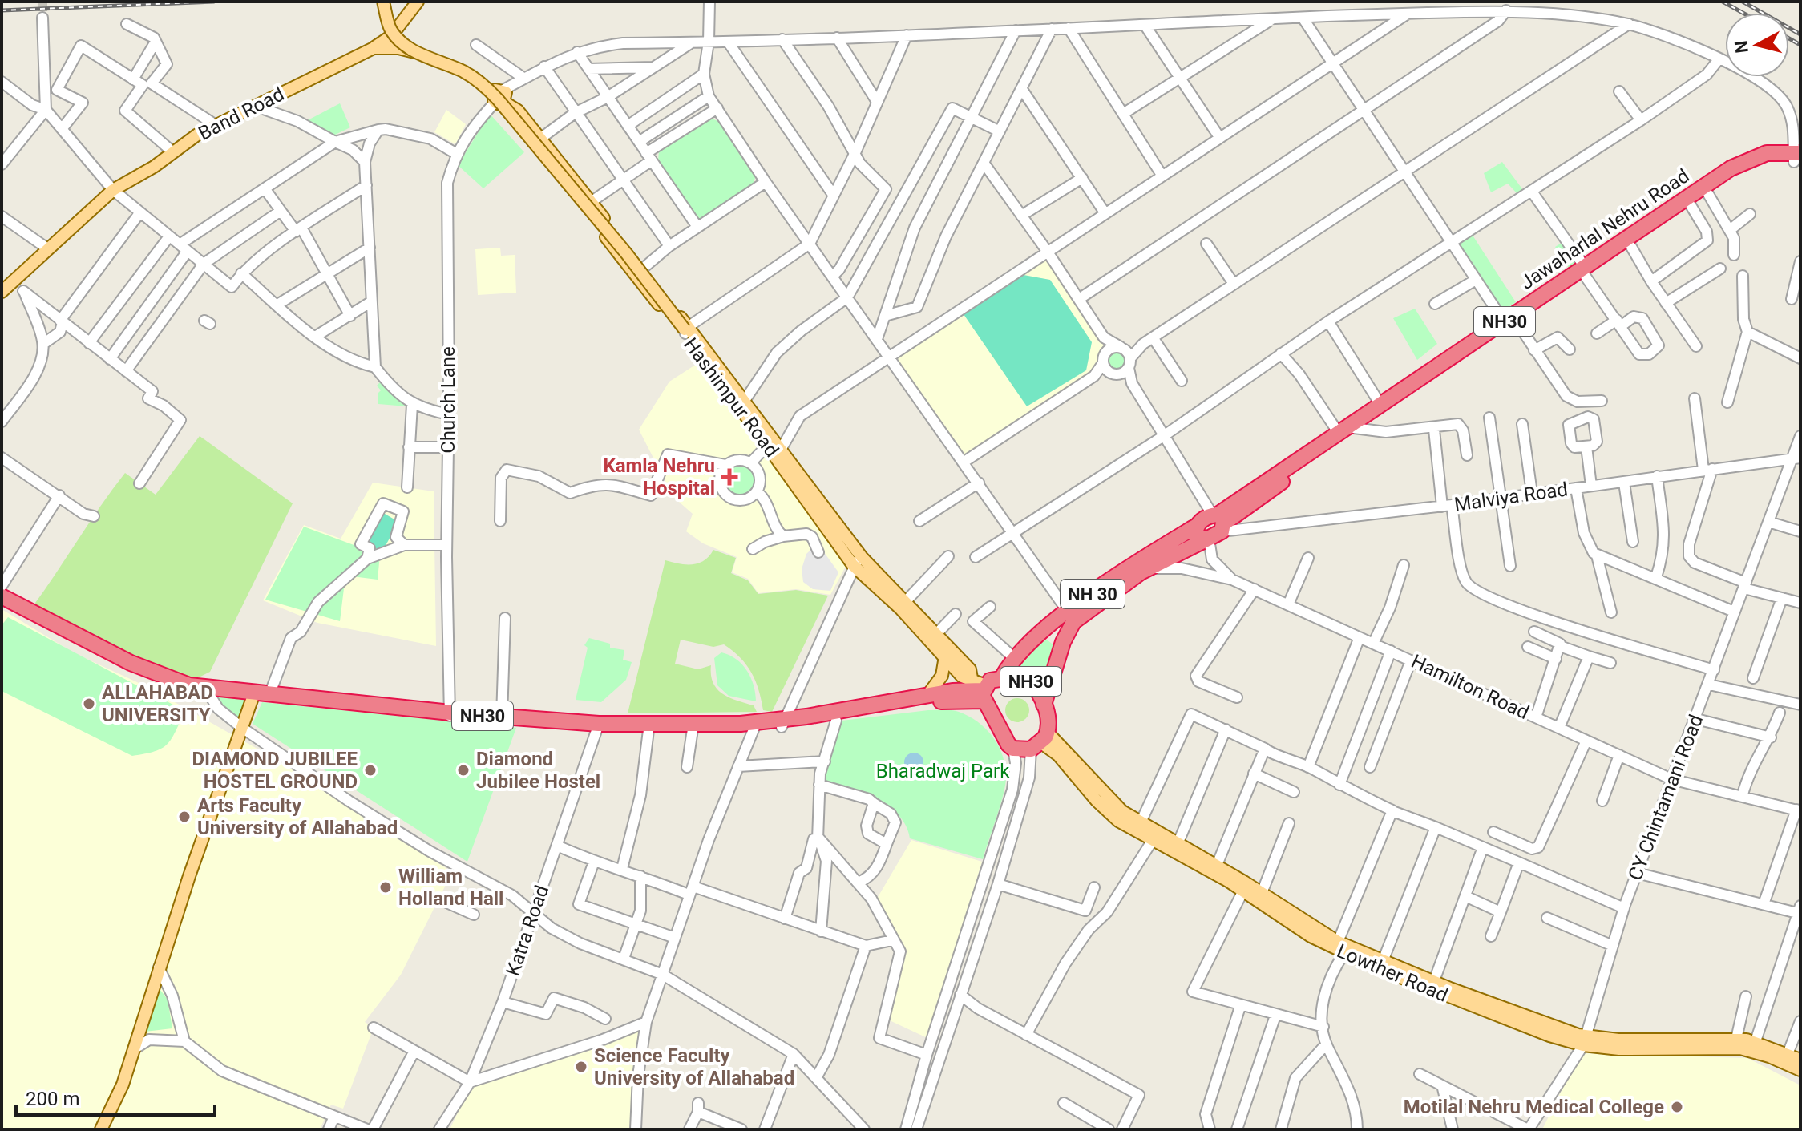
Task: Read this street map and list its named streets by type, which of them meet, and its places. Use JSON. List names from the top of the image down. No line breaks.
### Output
{"streets":{"highway":["Jawaharlal Nehru Road","NH30","NH 30"],"main road":["Band Road","Hashimpur Road","Lowther Road"],"street":["Church Lane","Malviya Road","Hamilton Road","CY Chintamani Road","Katra Road"]},"crossings":[["Band Road","Hashimpur Road"],["Band Road","Church Lane"],["Jawaharlal Nehru Road","NH30"],["Jawaharlal Nehru Road","Church Lane"],["Jawaharlal Nehru Road","Malviya Road"],["Jawaharlal Nehru Road","NH 30"],["Jawaharlal Nehru Road","Hamilton Road"],["NH30","Hashimpur Road"],["NH30","Church Lane"],["NH30","NH 30"],["NH30","Katra Road"],["NH30","Lowther Road"],["Hashimpur Road","Church Lane"],["Malviya Road","NH 30"],["Malviya Road","CY Chintamani Road"],["Hamilton Road","CY Chintamani Road"],["CY Chintamani Road","Lowther Road"]],"parks":["Bharadwaj Park"],"places":{"health":["Kamla Nehru Hospital"],"other":["ALLAHABAD UNIVERSITY","DIAMOND JUBILEE HOSTEL GROUND","Diamond Jubilee Hostel","Arts Faculty University of Allahabad","William Holland Hall","Science Faculty University of Allahabad","Motilal Nehru Medical College"]},"scale_bar":"200 m","north":"left"}
